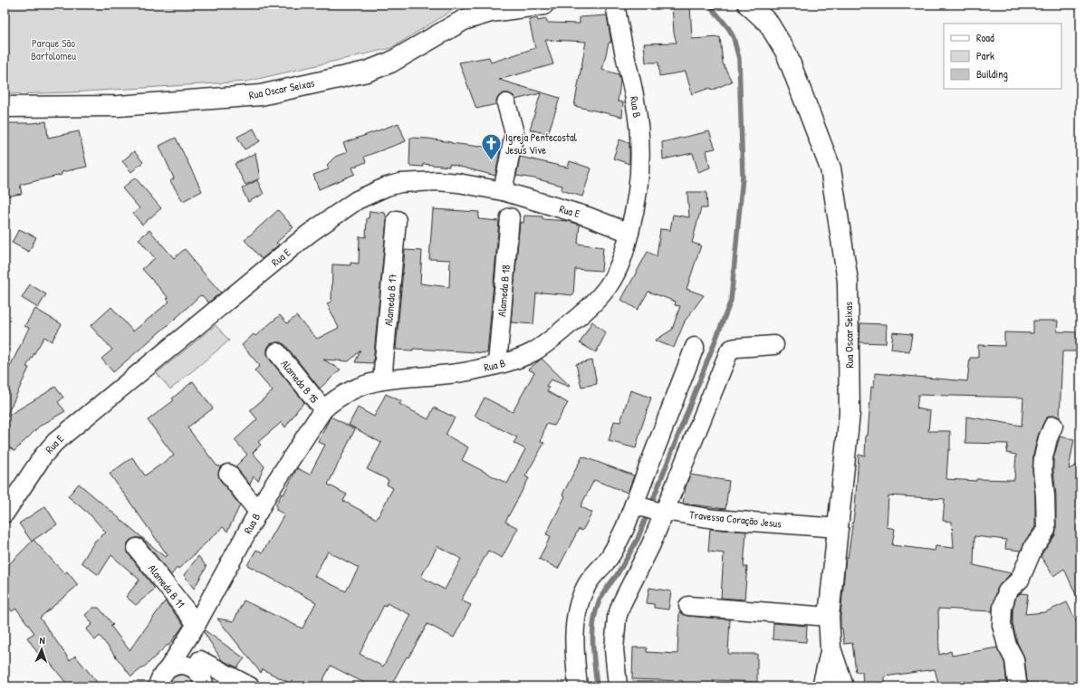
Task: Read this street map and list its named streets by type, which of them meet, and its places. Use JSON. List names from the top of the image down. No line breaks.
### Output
{"streets":{"main road":["Rua Oscar Seixas"],"street":["Rua B","Rua E","Alameda B 18","Alameda B 17","Alameda B 15","Travessa Coração Jesus","Alameda B 11"]},"crossings":[["Rua Oscar Seixas","Travessa Coração Jesus"],["Rua B","Rua E"],["Rua B","Alameda B 18"],["Rua B","Alameda B 17"],["Rua B","Alameda B 15"],["Rua B","Alameda B 11"]],"parks":["Parque São Bartolomeu"],"places":{"church":["Igreja Pentecostal Jesus Vive"]},"legend":["Road","Park","Building"],"north":"top"}
